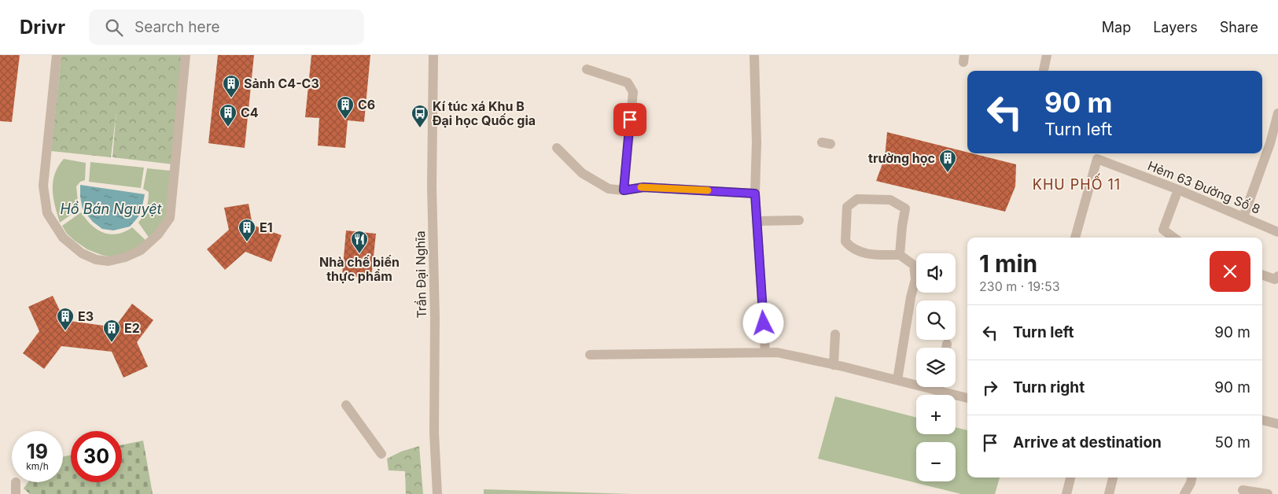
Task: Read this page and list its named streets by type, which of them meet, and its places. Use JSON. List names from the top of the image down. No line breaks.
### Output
{"streets":{"street":["Hẻm 63 Đường Số 8","Trần Đại Nghĩa"]},"districts":["KHU PHỐ 11"],"water":["Hồ Bán Nguyệt"],"places":{"building":["Sảnh C4-C3","C6","C4","trường học","E1","E3","E2"],"bus stop":["Kí túc xá Khu B Đại học Quốc gia"],"restaurant":["Nhà chế biến thực phẩm"]},"page":{"header":"Drivr","search":"Search here","nav":["Map","Layers","Share"],"turn":["90 m","Turn left"],"heading":["1 min","230 m · 19:53"],"map_buttons":["+","−"],"list":[{"name":"Turn left","value":"90 m"},{"name":"Turn right","value":"90 m"},{"name":"Arrive at destination","value":"50 m"}],"speed":"19 km/h","limit":"30"}}
